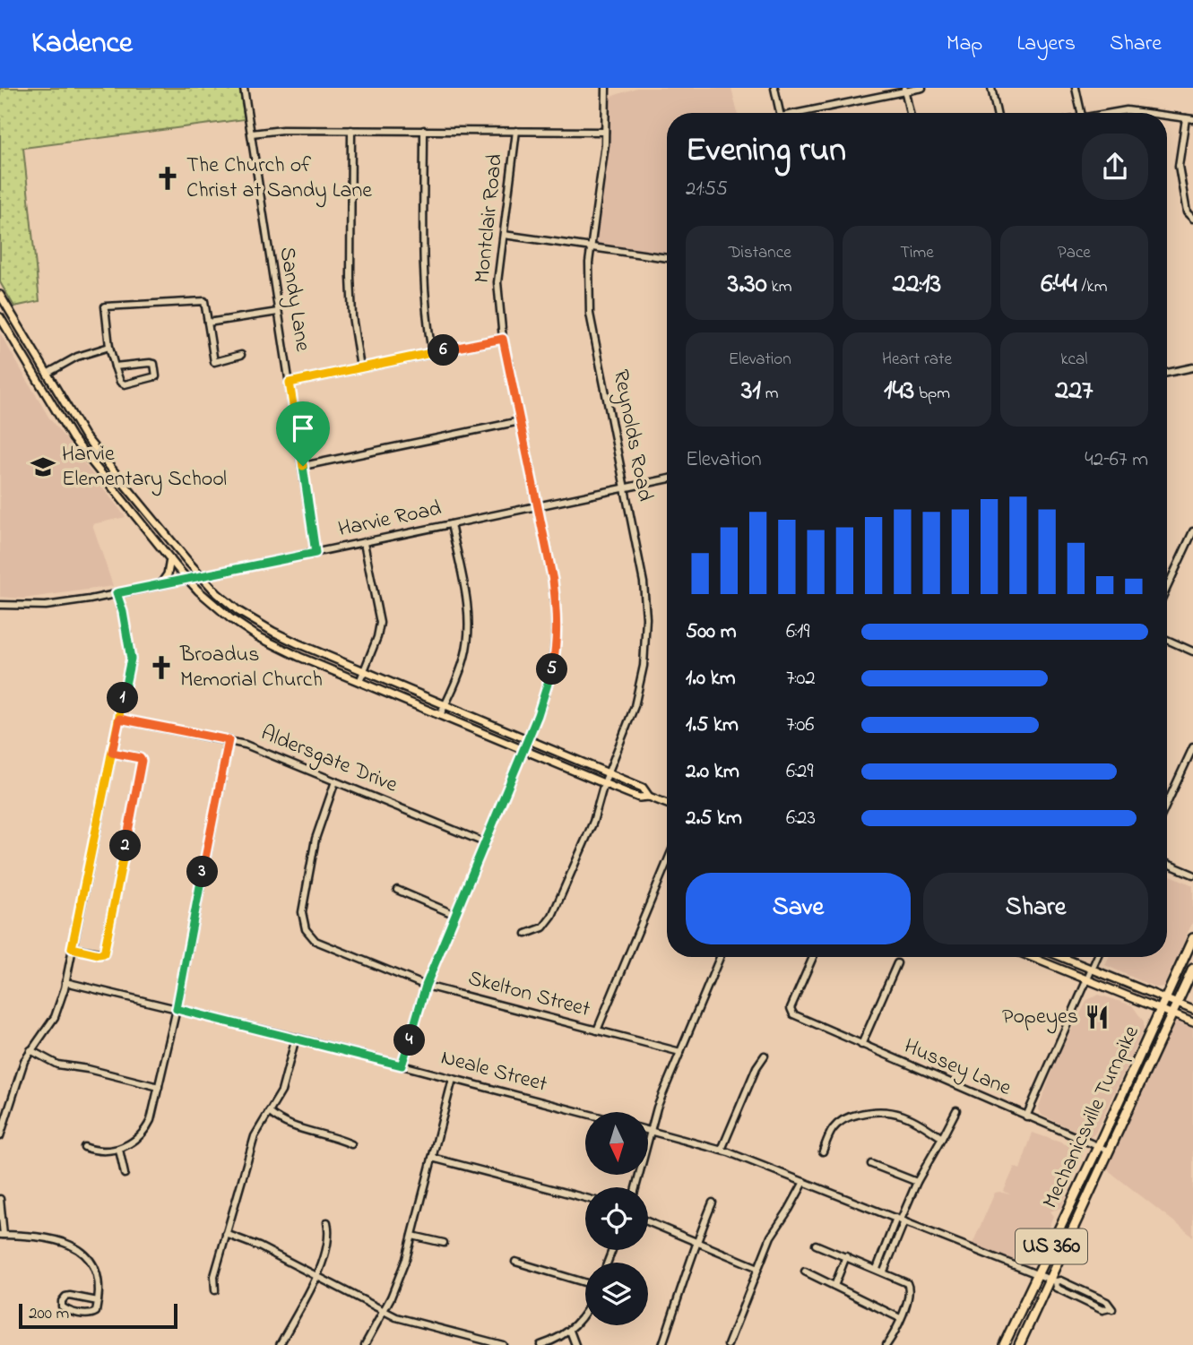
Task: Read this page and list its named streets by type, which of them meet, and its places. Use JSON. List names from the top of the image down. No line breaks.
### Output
{"streets":{"highway":["Mechanicsville Turnpike","US 360"],"street":["Montclair Road","Sandy Lane","Reynolds Road","Harvie Road","Aldersgate Drive","Skelton Street","Hussey Lane","Neale Street"]},"crossings":[["Montclair Road","Harvie Road"],["Montclair Road","Aldersgate Drive"],["Montclair Road","Skelton Street"],["Montclair Road","Neale Street"],["Sandy Lane","Harvie Road"],["Reynolds Road","Harvie Road"],["Aldersgate Drive","Skelton Street"],["Hussey Lane","Mechanicsville Turnpike"]],"places":{"church":["The Church of Christ at Sandy Lane","Broadus Memorial Church"],"school or university":["Harvie Elementary School"],"restaurant":["Popeyes"]},"scale_bar":"200 m","north":"bottom","page":{"header":"Kadence","nav":["Map","Layers","Share"],"heading":["Evening run","21:55"],"stats":[["Distance","3.30 km"],["Time","22:13"],["Pace","6:44 /km"],["Elevation","31 m"],["Heart rate","143 bpm"],["kcal","227"]],"pins":["6","5","1","2","3","4"],"chart":["Elevation","42–67 m"],"list":[{"name":"500 m","note":"6:19"},{"name":"1.0 km","note":"7:02"},{"name":"1.5 km","note":"7:06"},{"name":"2.0 km","note":"6:29"},{"name":"2.5 km","note":"6:23"}],"buttons":["Save","Share"],"scale":"200 m"}}
